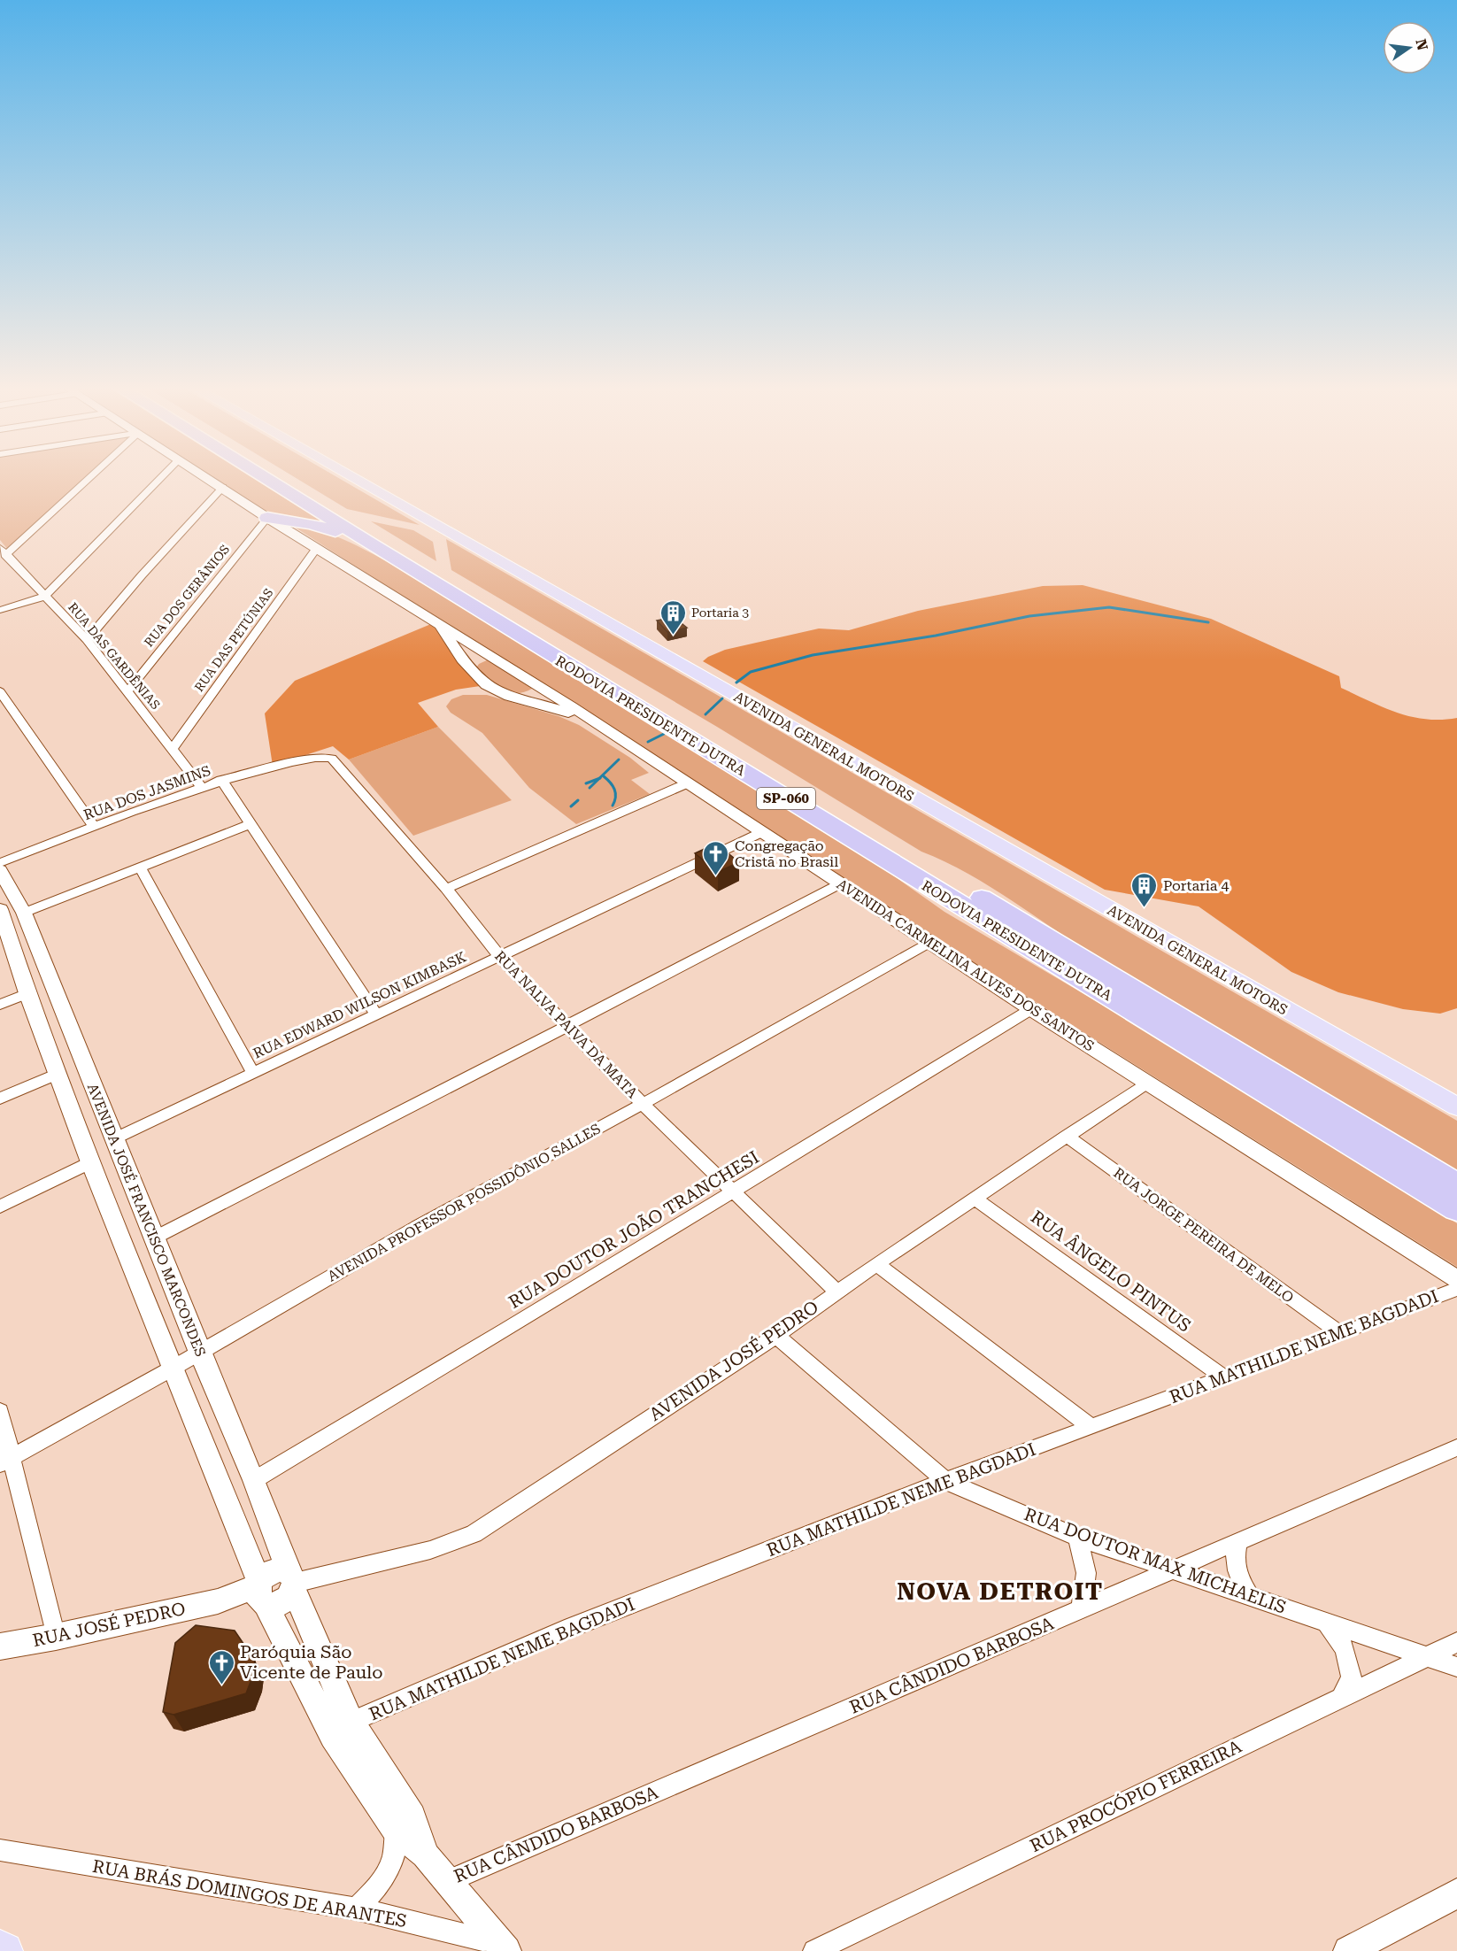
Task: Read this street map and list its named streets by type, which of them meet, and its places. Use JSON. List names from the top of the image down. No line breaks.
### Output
{"streets":{"highway":["RODOVIA PRESIDENTE DUTRA","SP-060"],"main road":["AVENIDA GENERAL MOTORS"],"street":["RUA DOS GERÂNIOS","RUA DAS PETÚNIAS","RUA DAS GARDÊNIAS","RUA DOS JASMINS","AVENIDA CARMELINA ALVES DOS SANTOS","RUA EDWARD WILSON KIMBASK","RUA NALVA PAIVA DA MATA","AVENIDA PROFESSOR POSSIDÔNIO SALLES","AVENIDA JOSÉ FRANCISCO MARCONDES","RUA DOUTOR JOÃO TRANCHESI","RUA JORGE PEREIRA DE MELO","RUA ÂNGELO PINTUS","RUA MATHILDE NEME BAGDADI","AVENIDA JOSÉ PEDRO","RUA DOUTOR MAX MICHAELIS","RUA JOSÉ PEDRO","RUA CÂNDIDO BARBOSA","RUA PROCÓPIO FERREIRA","RUA BRÁS DOMINGOS DE ARANTES"]},"crossings":[["RUA DOS GERÂNIOS","RUA DAS GARDÊNIAS"],["RUA DAS PETÚNIAS","RUA DAS GARDÊNIAS"],["RUA DAS GARDÊNIAS","RUA DOS JASMINS"],["RUA DOS JASMINS","RUA NALVA PAIVA DA MATA"],["AVENIDA CARMELINA ALVES DOS SANTOS","RUA EDWARD WILSON KIMBASK"],["AVENIDA CARMELINA ALVES DOS SANTOS","AVENIDA PROFESSOR POSSIDÔNIO SALLES"],["AVENIDA CARMELINA ALVES DOS SANTOS","RUA DOUTOR JOÃO TRANCHESI"],["AVENIDA CARMELINA ALVES DOS SANTOS","AVENIDA JOSÉ PEDRO"],["RUA EDWARD WILSON KIMBASK","RUA NALVA PAIVA DA MATA"],["RUA EDWARD WILSON KIMBASK","AVENIDA JOSÉ FRANCISCO MARCONDES"],["RUA NALVA PAIVA DA MATA","AVENIDA PROFESSOR POSSIDÔNIO SALLES"],["RUA NALVA PAIVA DA MATA","RUA DOUTOR JOÃO TRANCHESI"],["RUA NALVA PAIVA DA MATA","AVENIDA JOSÉ PEDRO"],["AVENIDA PROFESSOR POSSIDÔNIO SALLES","AVENIDA JOSÉ FRANCISCO MARCONDES"],["AVENIDA JOSÉ FRANCISCO MARCONDES","RUA DOUTOR JOÃO TRANCHESI"],["AVENIDA JOSÉ FRANCISCO MARCONDES","RUA MATHILDE NEME BAGDADI"],["AVENIDA JOSÉ FRANCISCO MARCONDES","AVENIDA JOSÉ PEDRO"],["AVENIDA JOSÉ FRANCISCO MARCONDES","RUA JOSÉ PEDRO"],["AVENIDA JOSÉ FRANCISCO MARCONDES","RUA CÂNDIDO BARBOSA"],["AVENIDA JOSÉ FRANCISCO MARCONDES","RUA BRÁS DOMINGOS DE ARANTES"],["RUA JORGE PEREIRA DE MELO","RUA MATHILDE NEME BAGDADI"],["RUA JORGE PEREIRA DE MELO","AVENIDA JOSÉ PEDRO"],["RUA ÂNGELO PINTUS","RUA MATHILDE NEME BAGDADI"],["RUA ÂNGELO PINTUS","AVENIDA JOSÉ PEDRO"],["RUA MATHILDE NEME BAGDADI","RUA DOUTOR MAX MICHAELIS"],["AVENIDA JOSÉ PEDRO","RUA DOUTOR MAX MICHAELIS"],["RUA DOUTOR MAX MICHAELIS","RUA CÂNDIDO BARBOSA"],["RUA DOUTOR MAX MICHAELIS","RUA PROCÓPIO FERREIRA"]],"districts":["NOVA DETROIT"],"places":{"building":["Portaria 3","Portaria 4"],"church":["Congregação Cristã no Brasil","Paróquia São Vicente de Paulo"]},"north":"right"}
